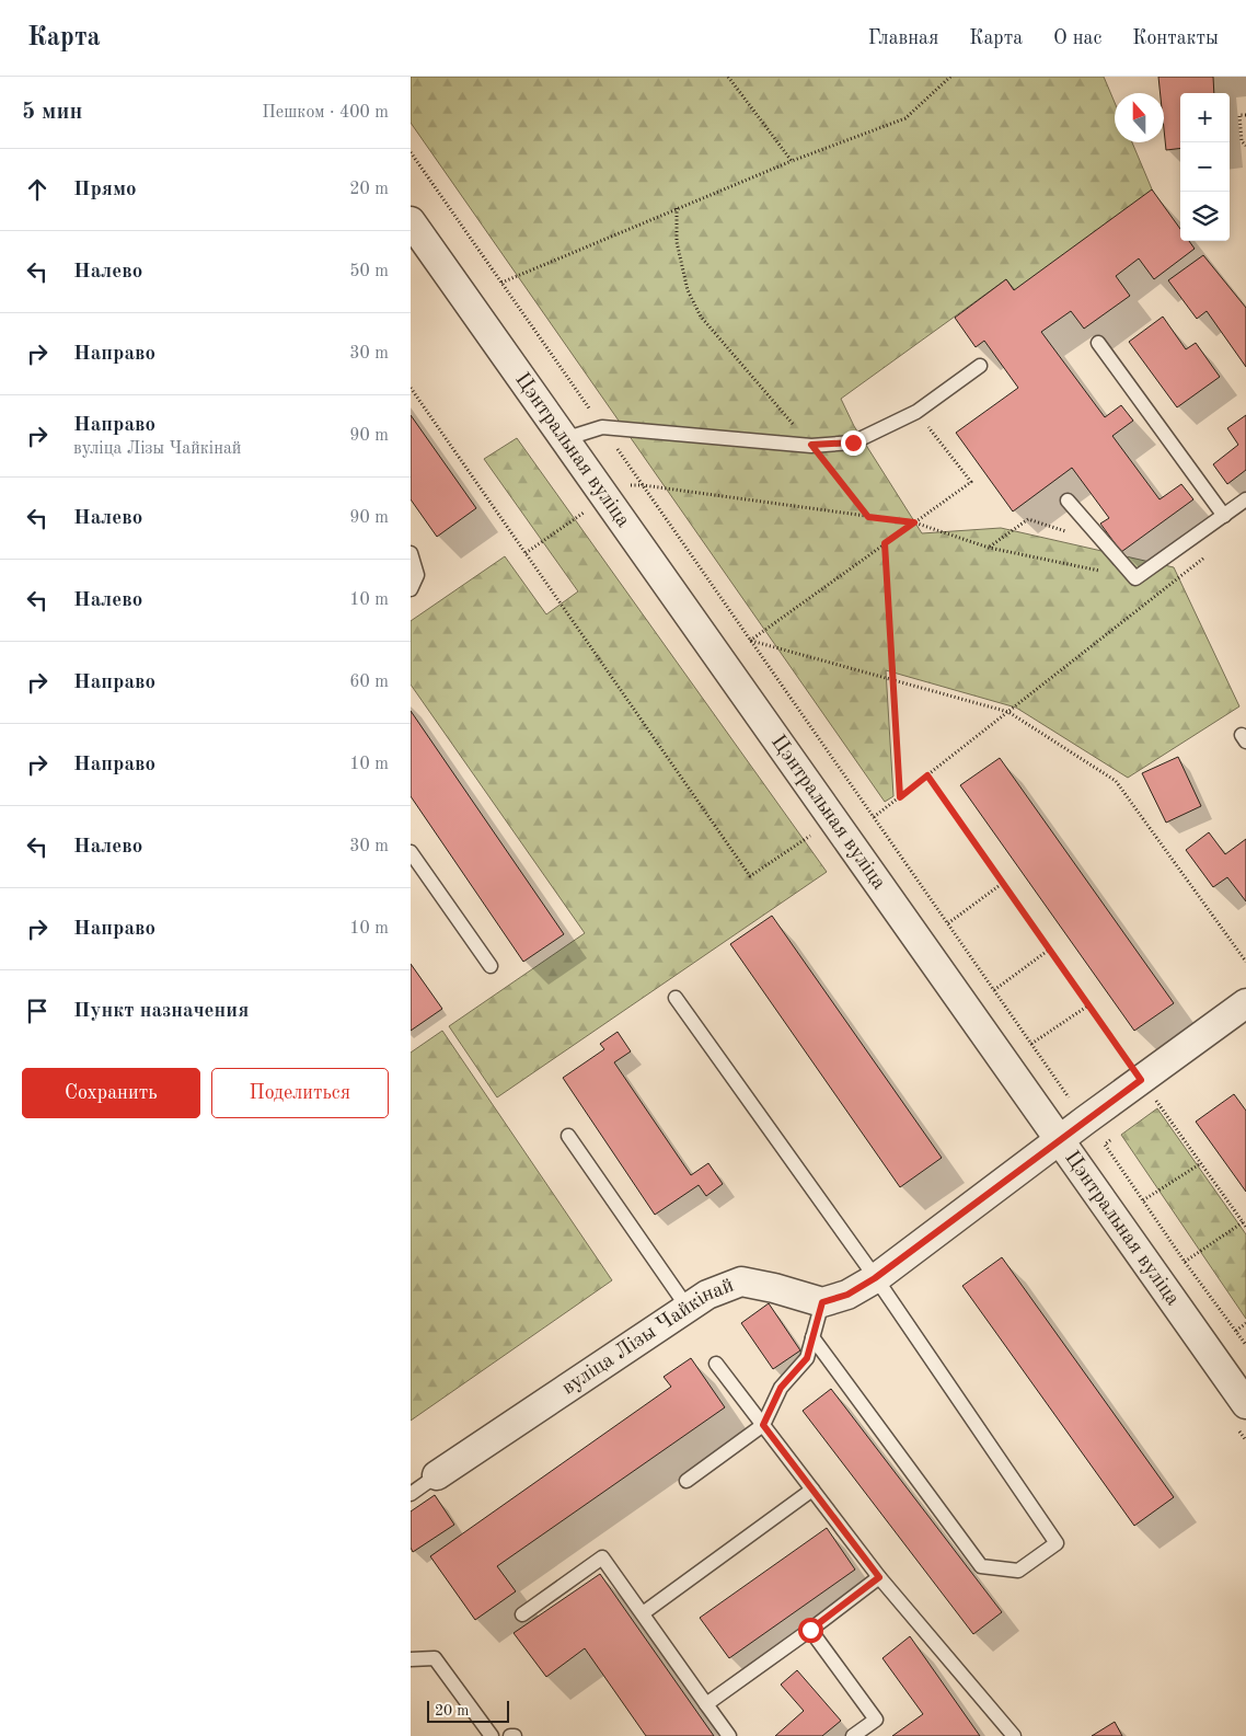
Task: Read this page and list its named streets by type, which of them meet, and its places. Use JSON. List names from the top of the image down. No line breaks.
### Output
{"streets":{"street":["Цэнтральная вуліца","вуліца Лізы Чайкінай"]},"scale_bar":"20 m","north":"top","page":{"header":"Карта","nav":["Главная","Карта","О нас","Контакты"],"heading":["5 мин","Пешком · 400 m"],"map_buttons":["+","−"],"list":[["Прямо","20 m"],["Налево","50 m"],["Направо","30 m"],["Направо","вуліца Лізы Чайкінай","90 m"],["Налево","90 m"],["Налево","10 m"],["Направо","60 m"],["Направо","10 m"],["Налево","30 m"],["Направо","10 m"],"Пункт назначения"],"buttons":["Сохранить","Поделиться"],"scale":"20 m"}}
